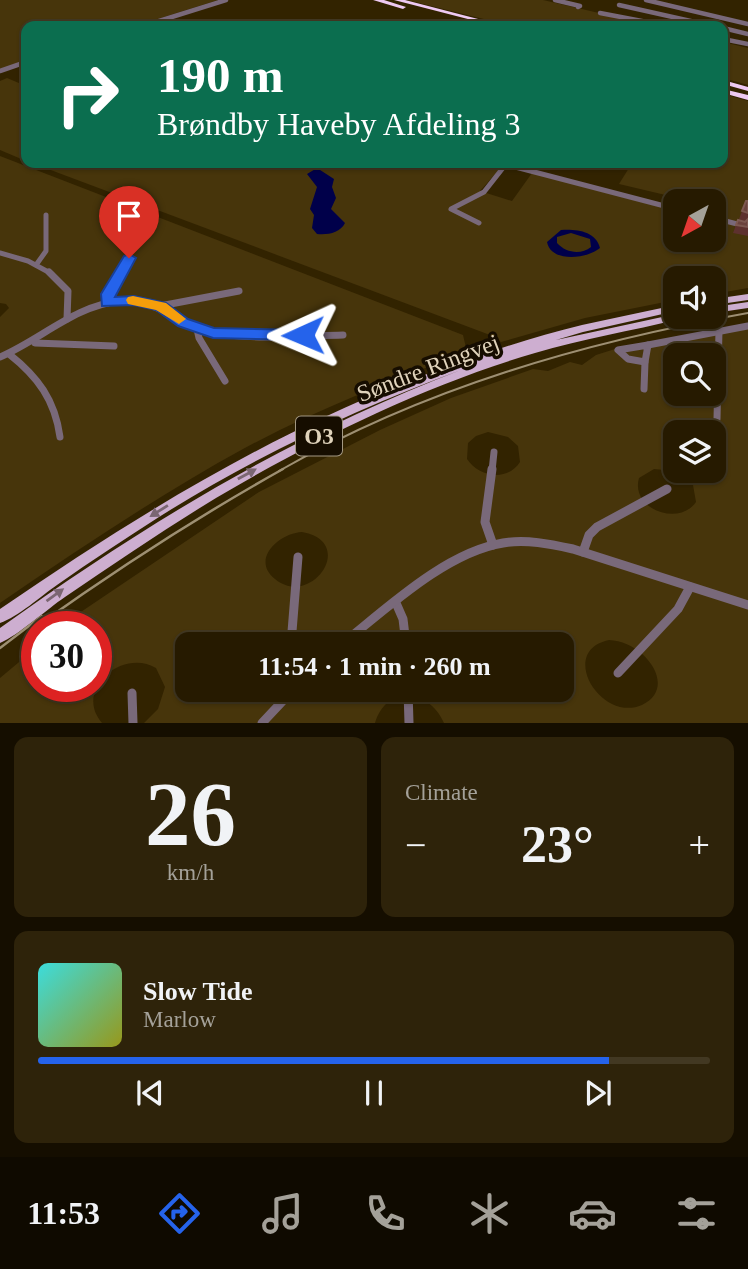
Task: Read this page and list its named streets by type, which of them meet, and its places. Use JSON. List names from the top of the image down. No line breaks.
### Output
{"streets":{"main road":["Søndre Ringvej","O3"]},"north":"bottom left","page":{"turn":["190 m","Brøndby Haveby Afdeling 3"],"limit":"30","trip":"11:54 · 1 min · 260 m","tile":[["26","km/h"],"Climate"],"heat":["−","23°","+"],"song":["Slow Tide","Marlow"],"tabs":"11:53"}}
